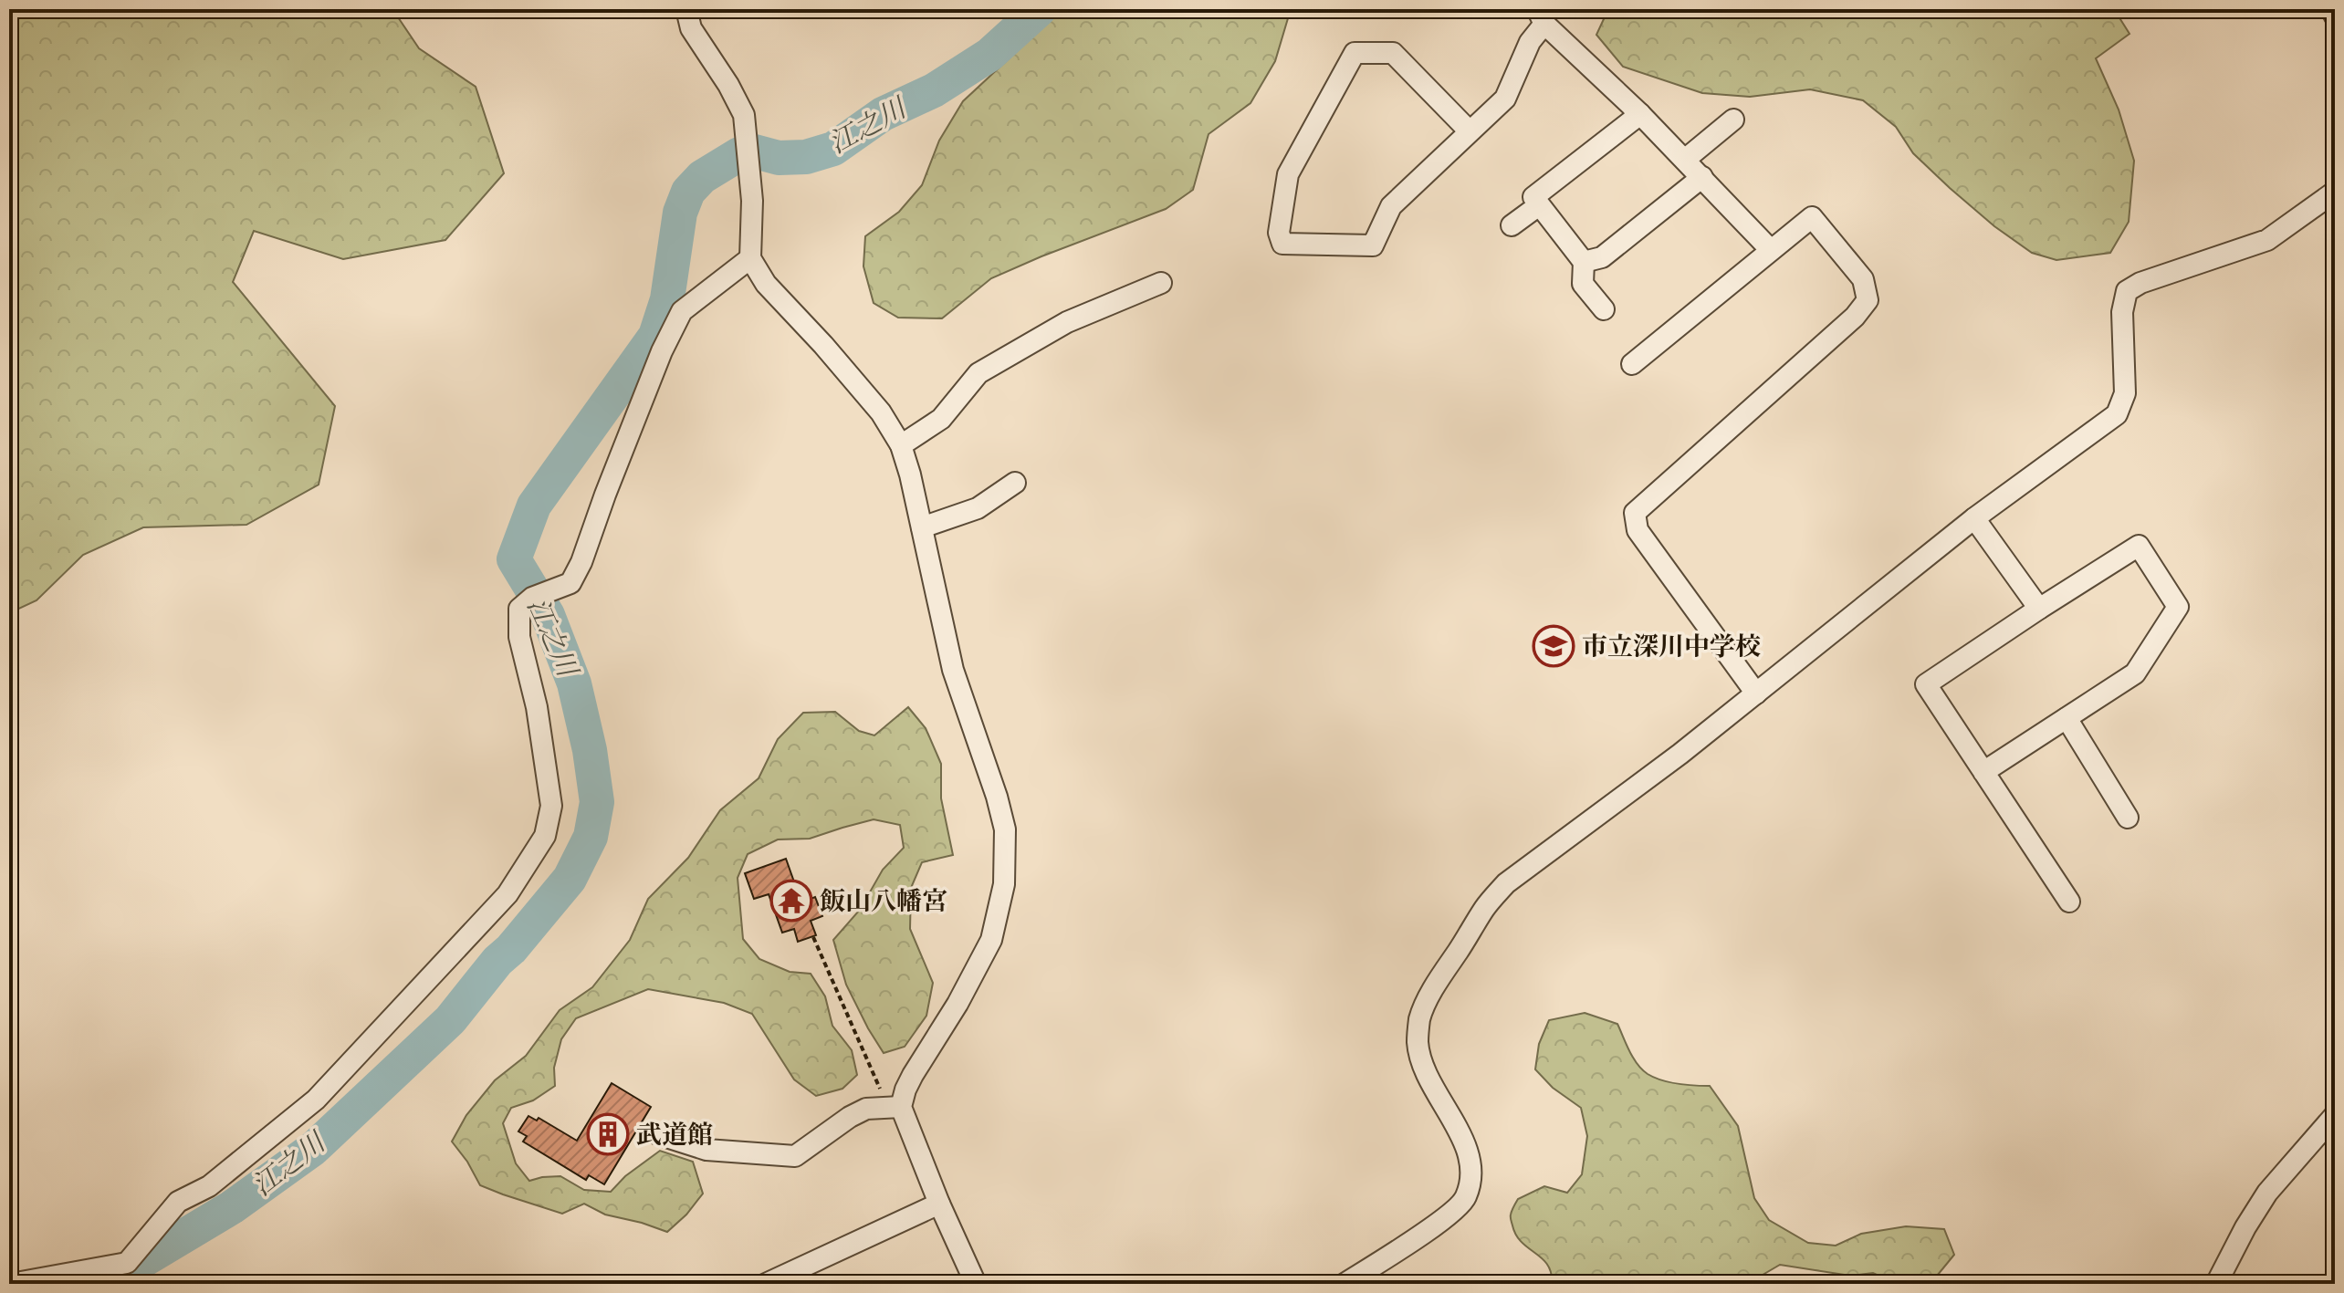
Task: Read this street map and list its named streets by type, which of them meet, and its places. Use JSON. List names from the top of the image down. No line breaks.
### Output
{"water":["江之川"],"places":{"school or university":["市立深川中学校"],"temple":["飯山八幡宮"],"building":["武道館"]}}
